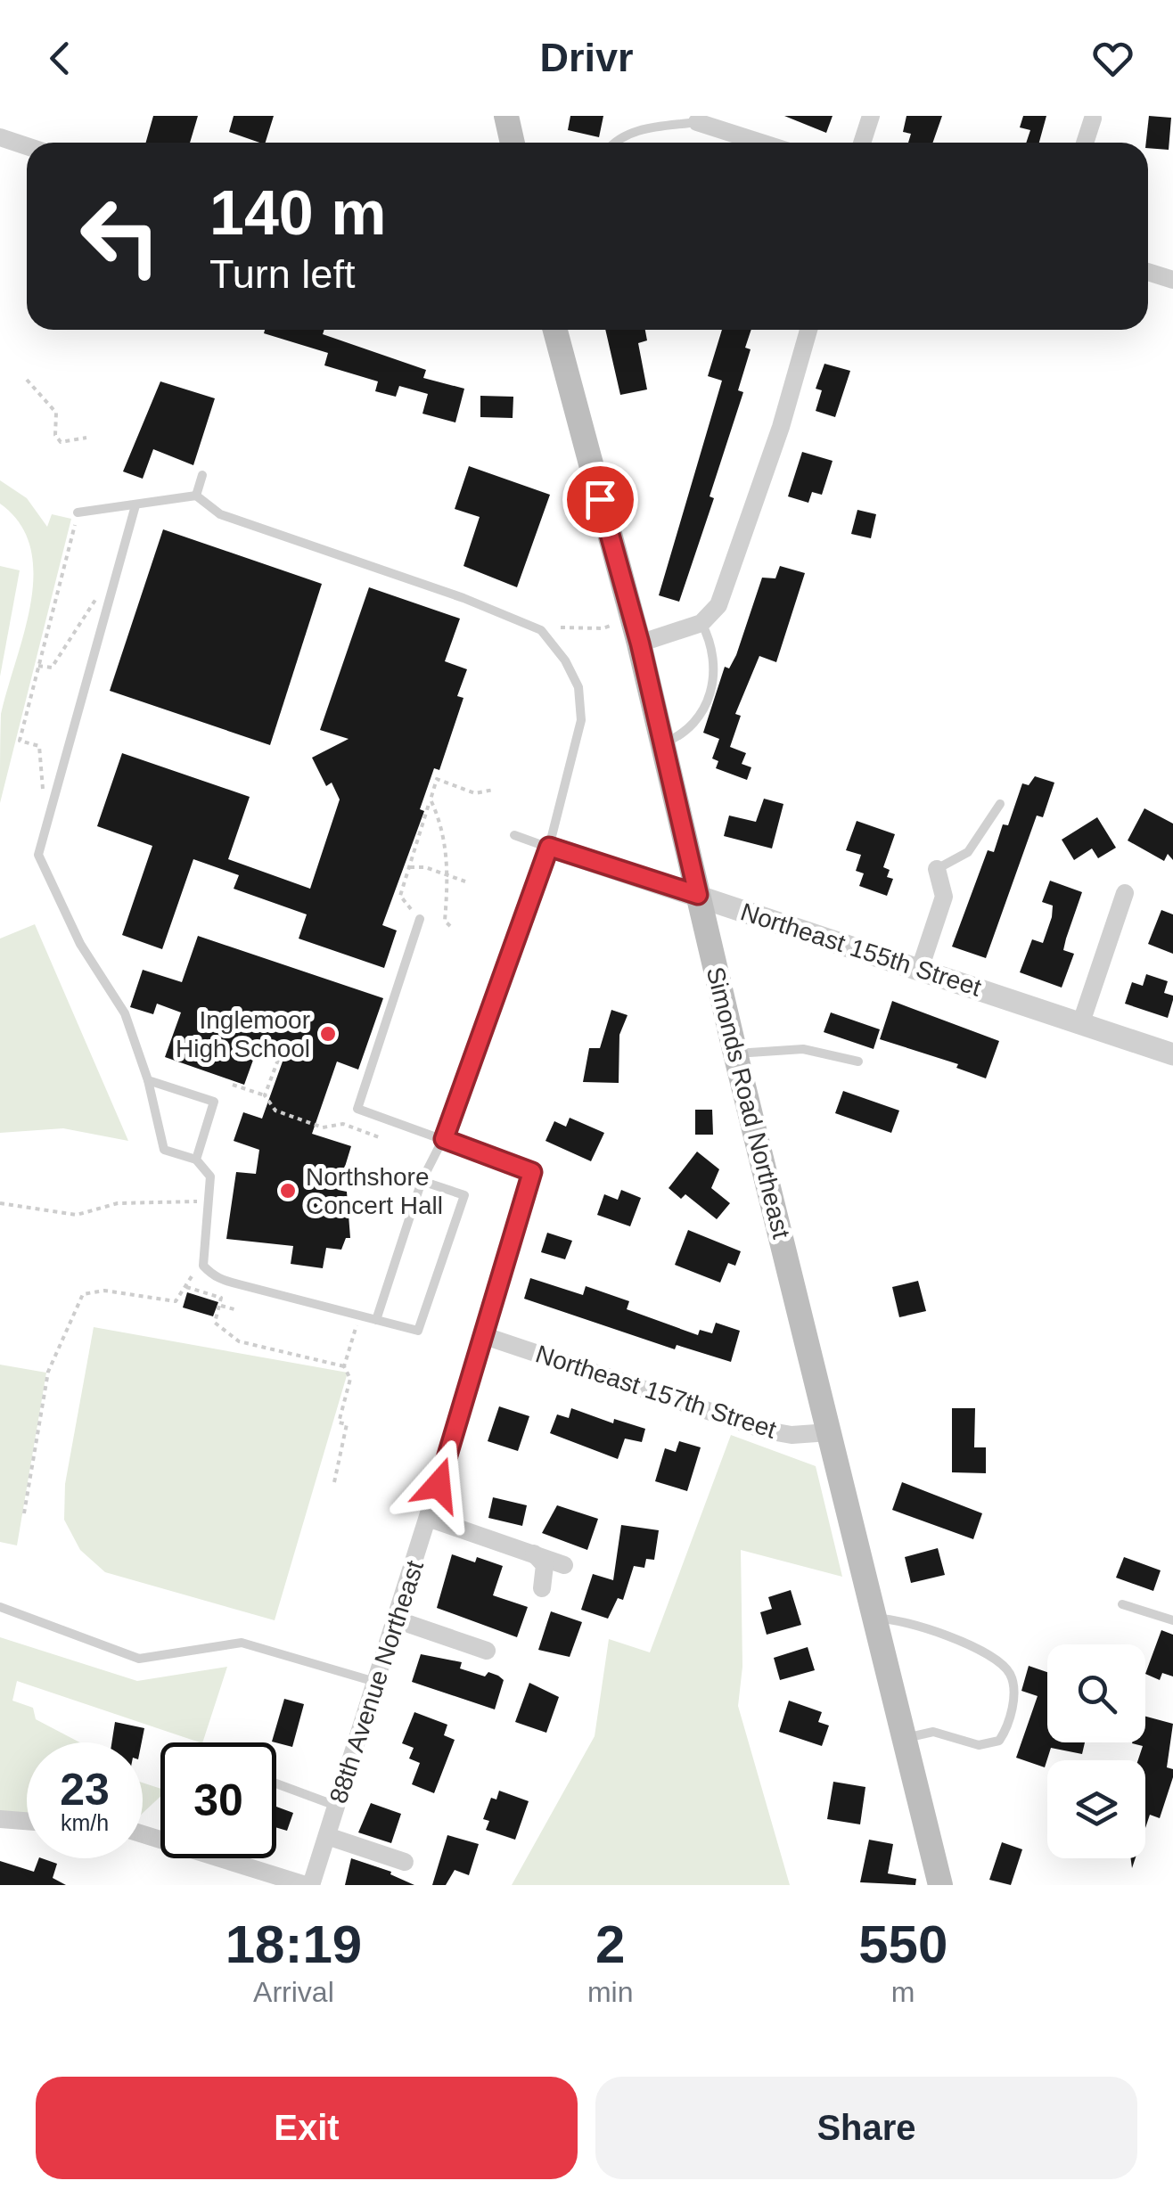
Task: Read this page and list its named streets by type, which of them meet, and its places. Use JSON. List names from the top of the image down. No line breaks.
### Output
{"streets":{"main road":["Simonds Road Northeast"],"street":["Northeast 155th Street","Northeast 157th Street","88th Avenue Northeast"]},"crossings":[["Northeast 155th Street","Simonds Road Northeast"],["Simonds Road Northeast","Northeast 157th Street"],["Northeast 157th Street","88th Avenue Northeast"]],"places":["Inglemoor High School","Northshore Concert Hall"],"page":{"header":"Drivr","turn":["140 m","Turn left"],"speed":"23 km/h","limit":"30","eta":["18:19","Arrival","2","min","550","m"],"buttons":["Exit","Share"]}}
